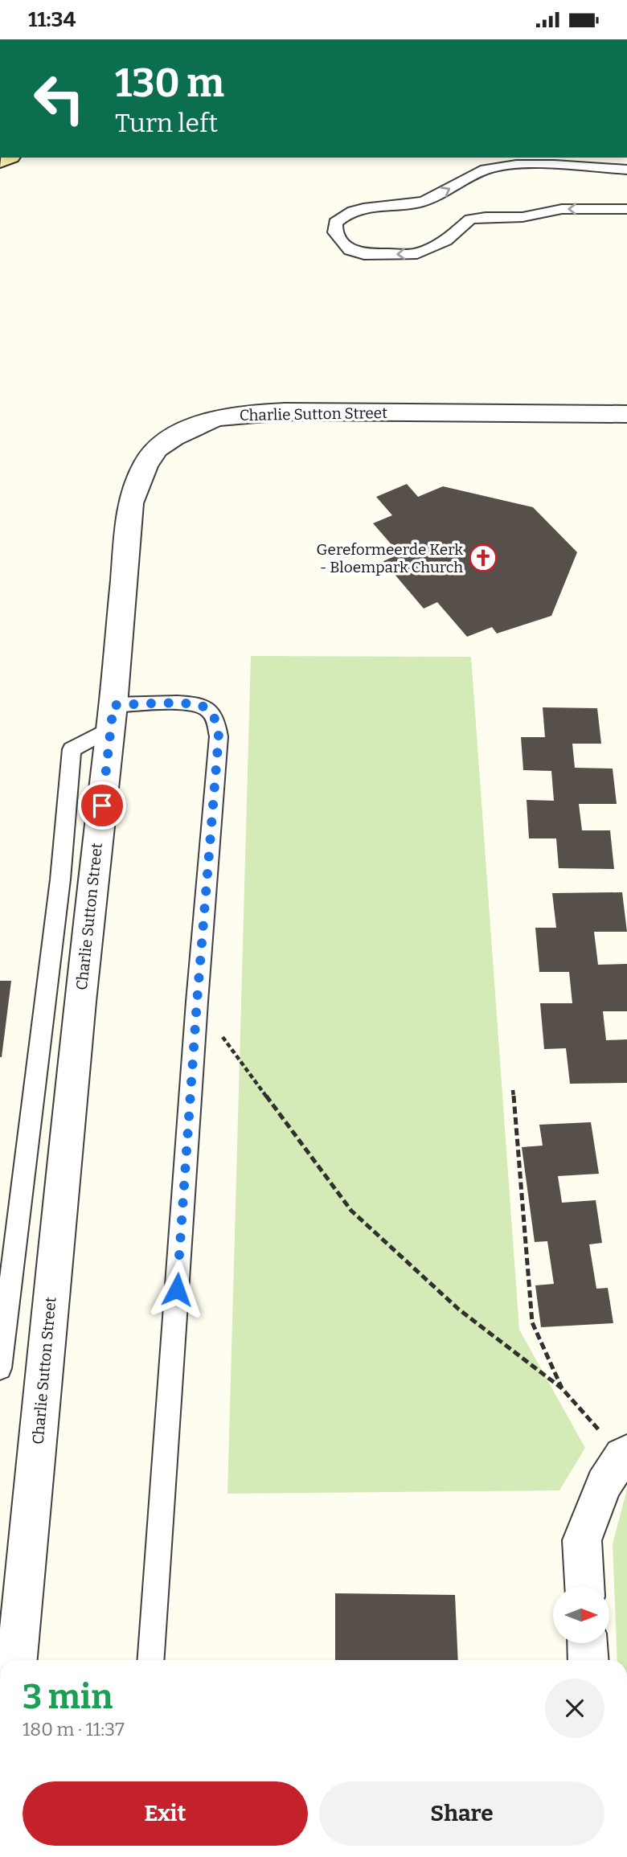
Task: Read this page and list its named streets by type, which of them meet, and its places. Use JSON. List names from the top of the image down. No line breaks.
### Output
{"streets":{"street":["Charlie Sutton Street"]},"places":{"church":["Gereformeerde Kerk - Bloempark Church"]},"north":"right","page":{"status":"11:34","turn":["130 m","Turn left"],"heading":["3 min","180 m · 11:37"],"buttons":["Exit","Share"]}}
